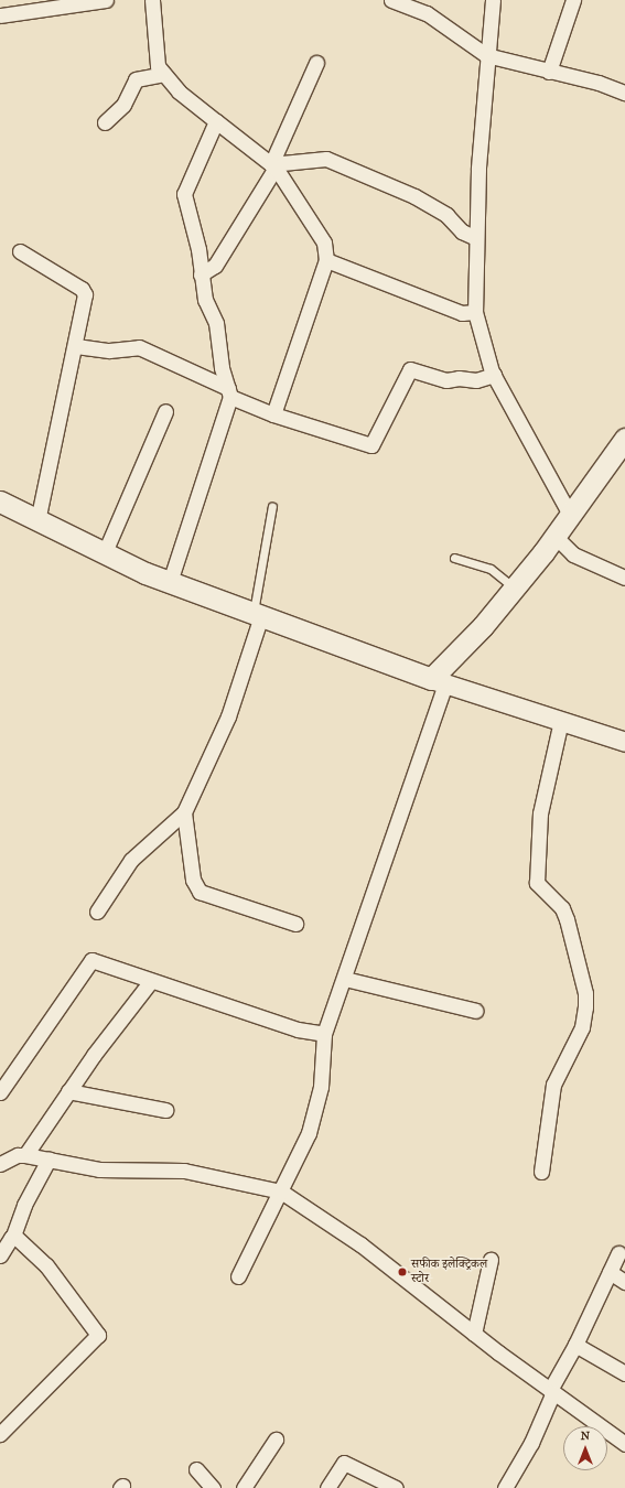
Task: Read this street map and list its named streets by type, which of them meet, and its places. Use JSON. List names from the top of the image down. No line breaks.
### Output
{"places":["सफीक इलेक्ट्रिकल स्टोर"],"north":"top"}
